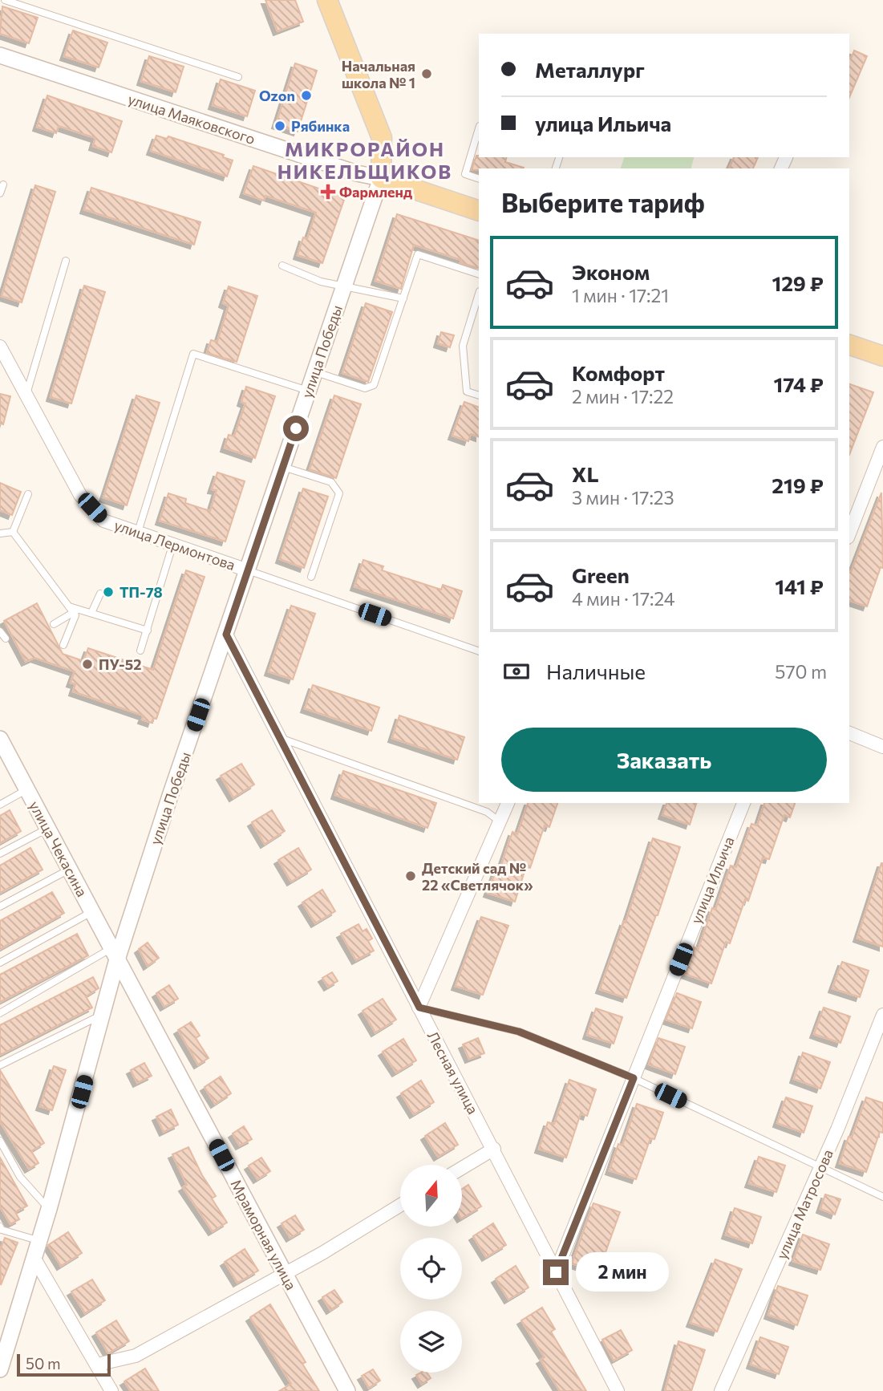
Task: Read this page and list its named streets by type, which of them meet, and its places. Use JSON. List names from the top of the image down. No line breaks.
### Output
{"streets":{"main road":["улица Маяковского","улица Победы"],"street":["улица Лермонтова","улица Чекасина","улица Ильича","Лесная улица","улица Матросова","Мраморная улица"]},"crossings":[["улица Маяковского","улица Победы"],["улица Победы","улица Лермонтова"],["улица Победы","улица Чекасина"],["улица Победы","Лесная улица"],["улица Победы","Мраморная улица"],["улица Чекасина","Мраморная улица"],["улица Ильича","Лесная улица"]],"districts":["МИКРОРАЙОН НИКЕЛЬЩИКОВ"],"places":{"other":["Начальная школа № 1","Ozon","Рябинка","ТП-78","ПУ-52","Детский сад № 22 «Светлячок»"],"health":["Фармленд"]},"scale_bar":"50 m","north":"top","page":{"banner":["Металлург","улица Ильича"],"heading":"Выберите тариф","list":[{"name":"Эконом","note":"1 мин · 17:21","value":"129 ₽"},{"name":"Комфорт","note":"2 мин · 17:22","value":"174 ₽"},{"name":"XL","note":"3 мин · 17:23","value":"219 ₽"},{"name":"Green","note":"4 мин · 17:24","value":"141 ₽"}],"pay":["Наличные","570 m"],"buttons":"Заказать","bubble":"2 мин","scale":"50 m"}}
